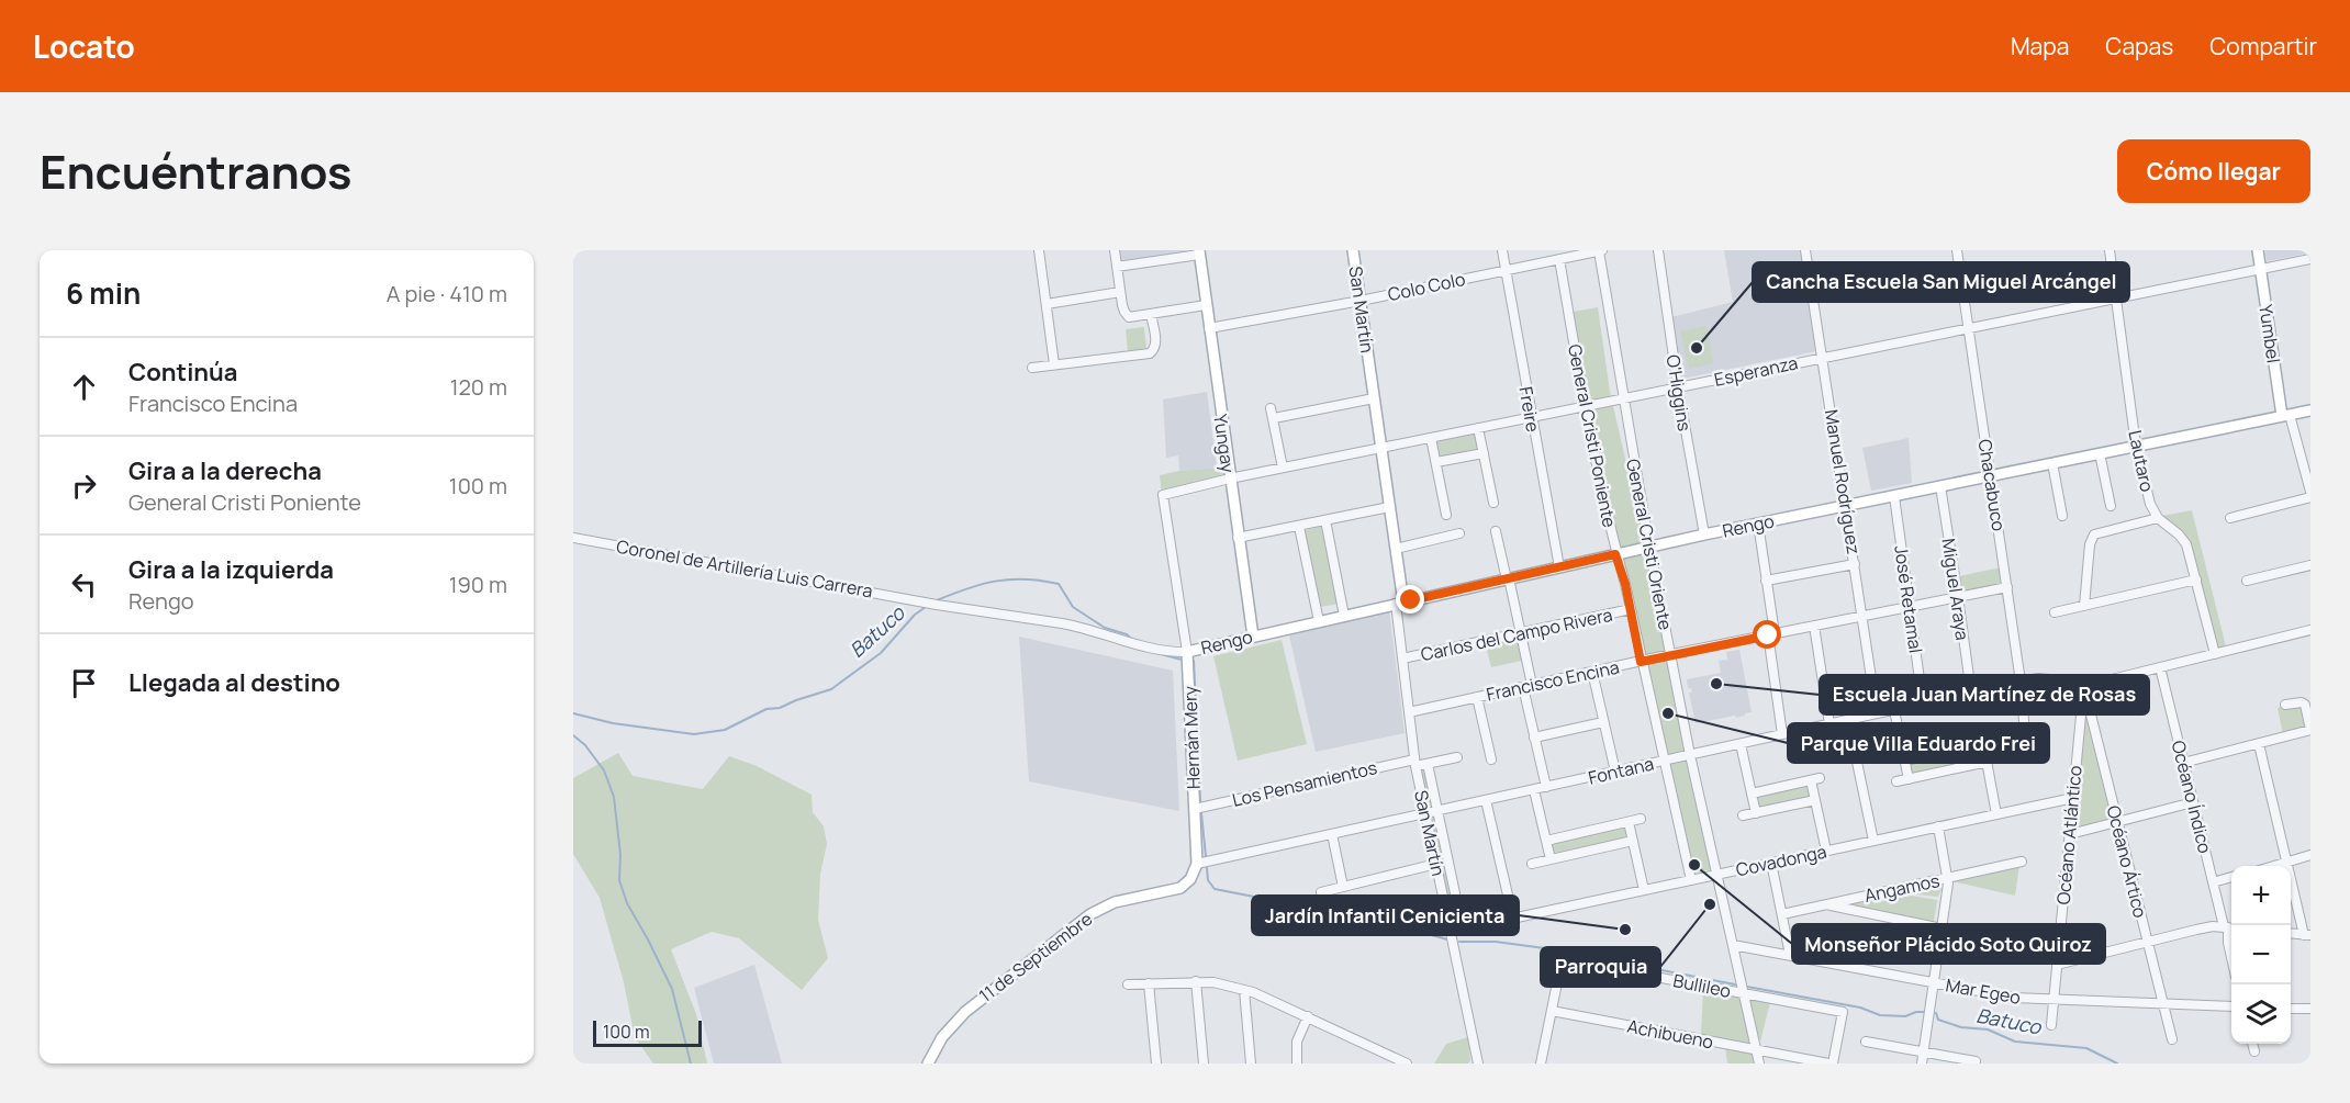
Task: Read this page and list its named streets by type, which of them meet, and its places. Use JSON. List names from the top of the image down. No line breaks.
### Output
{"streets":{"main road":["San Martín","Yumbel","Yungay","Rengo","Hernán Mery","11 de Septiembre"],"street":["Colo Colo","Esperanza","O'Higgins","Freire","General Cristi Poniente","Lautaro","Manuel Rodríguez","Chacabuco","General Cristi Oriente","Coronel de Artillería Luis Carrera","Miguel Araya","José Retamal","Carlos del Campo Rivera","Francisco Encina","Fontana","Los Pensamientos","Océano Índico","Océano Atlántico","Covadonga","Océano Ártico","Angamos","Bullileo","Mar Egeo","Achibueno"]},"crossings":[["Colo Colo","San Martín"],["Colo Colo","Freire"],["Colo Colo","General Cristi Poniente"],["Colo Colo","Yungay"],["Colo Colo","General Cristi Oriente"],["San Martín","Esperanza"],["San Martín","Rengo"],["San Martín","Carlos del Campo Rivera"],["San Martín","Francisco Encina"],["San Martín","Fontana"],["San Martín","Los Pensamientos"],["San Martín","Covadonga"],["Yumbel","Esperanza"],["Yumbel","Rengo"],["Esperanza","O'Higgins"],["Esperanza","Freire"],["Esperanza","General Cristi Poniente"],["Esperanza","Yungay"],["Esperanza","Lautaro"],["Esperanza","Manuel Rodríguez"],["Esperanza","Chacabuco"],["Esperanza","General Cristi Oriente"],["Esperanza","Hernán Mery"],["O'Higgins","Rengo"],["Freire","Rengo"],["General Cristi Poniente","Rengo"],["General Cristi Poniente","Carlos del Campo Rivera"],["General Cristi Poniente","Francisco Encina"],["General Cristi Poniente","Fontana"],["General Cristi Poniente","Covadonga"],["Yungay","Rengo"],["Lautaro","Rengo"],["Lautaro","Fontana"],["Manuel Rodríguez","Rengo"],["Manuel Rodríguez","Francisco Encina"],["Manuel Rodríguez","Fontana"],["Chacabuco","Rengo"],["Chacabuco","Francisco Encina"],["Chacabuco","Fontana"],["Rengo","General Cristi Oriente"],["Rengo","Coronel de Artillería Luis Carrera"],["Rengo","Miguel Araya"],["Rengo","José Retamal"],["Rengo","Hernán Mery"],["General Cristi Oriente","Francisco Encina"],["General Cristi Oriente","Fontana"],["General Cristi Oriente","Covadonga"],["General Cristi Oriente","Bullileo"],["General Cristi Oriente","Mar Egeo"],["General Cristi Oriente","Achibueno"],["Coronel de Artillería Luis Carrera","Hernán Mery"],["Miguel Araya","Francisco Encina"],["Miguel Araya","Fontana"],["José Retamal","Francisco Encina"],["José Retamal","Fontana"],["Hernán Mery","Fontana"],["Hernán Mery","Los Pensamientos"],["Hernán Mery","11 de Septiembre"],["Fontana","Océano Índico"],["Fontana","Océano Atlántico"],["Fontana","Océano Ártico"],["Fontana","11 de Septiembre"],["Océano Atlántico","Covadonga"],["Océano Atlántico","Océano Ártico"],["Océano Atlántico","Mar Egeo"],["Océano Ártico","Mar Egeo"],["Bullileo","Achibueno"]],"water":["Batuco"],"places":["Cancha Escuela San Miguel Arcángel","Escuela Juan Martínez de Rosas","Parque Villa Eduardo Frei","Monseñor Plácido Soto Quiroz","Parroquia","Jardín Infantil Cenicienta"],"scale_bar":"100 m","page":{"header":"Locato","nav":["Mapa","Capas","Compartir"],"title":"Encuéntranos","buttons":"Cómo llegar","heading":["6 min","A pie · 410 m"],"list":[["Continúa","Francisco Encina","120 m"],["Gira a la derecha","General Cristi Poniente","100 m"],["Gira a la izquierda","Rengo","190 m"],"Llegada al destino"],"map_buttons":["+","−"],"scale":"100 m"}}
